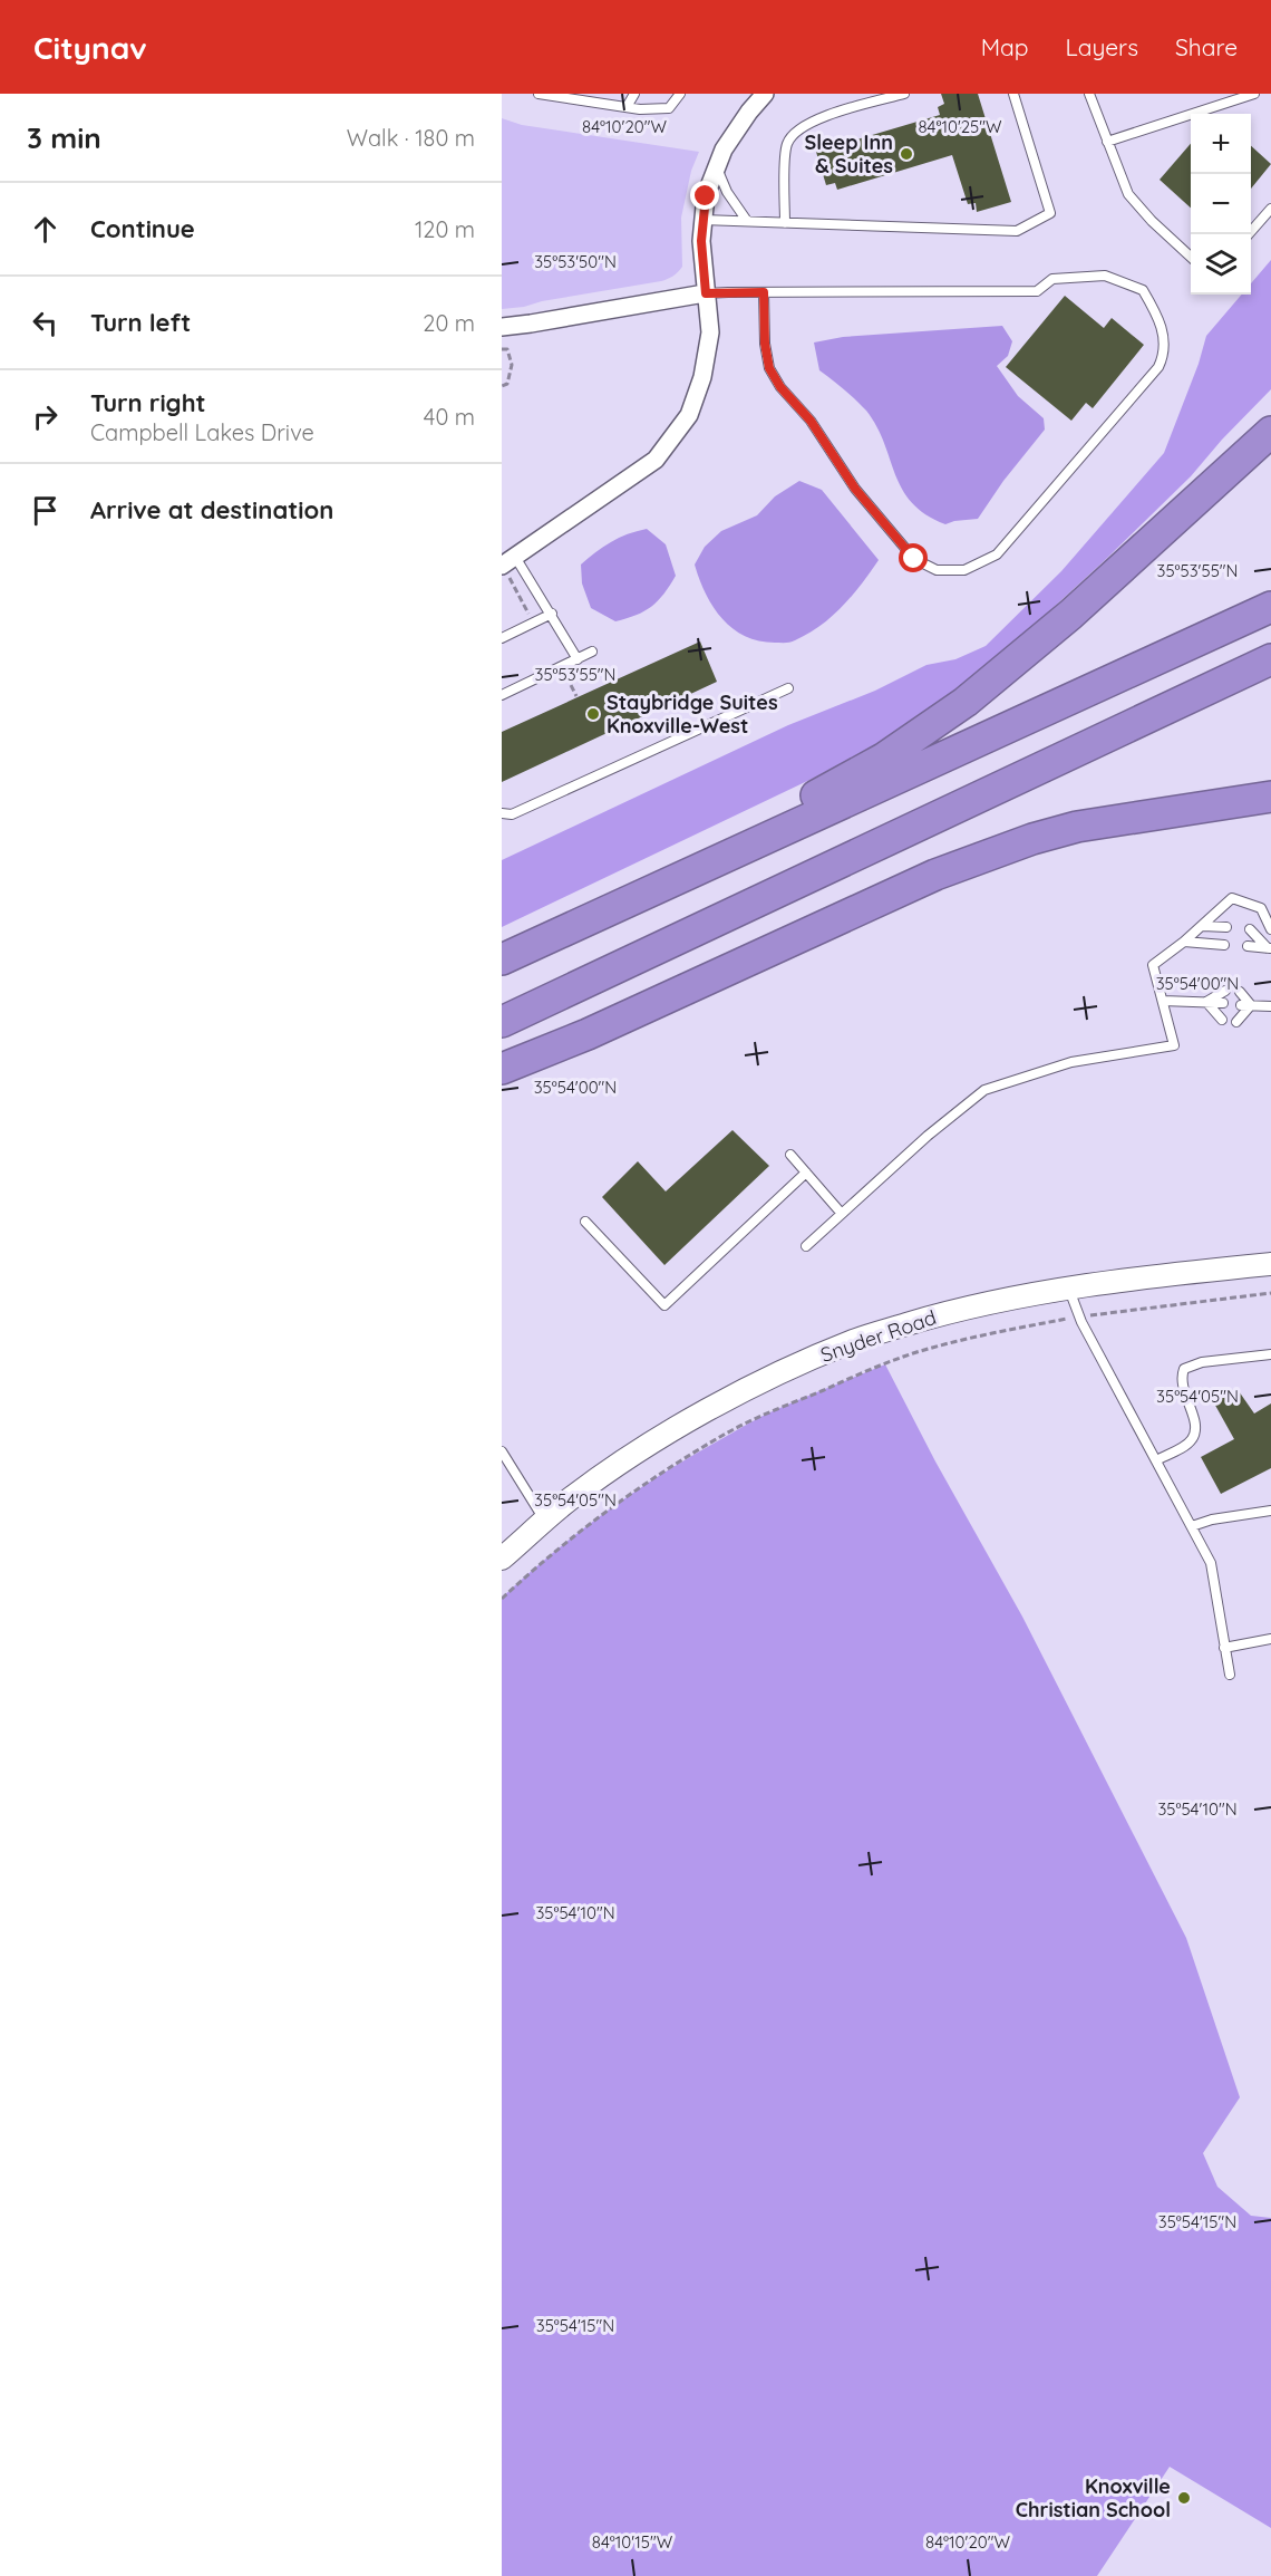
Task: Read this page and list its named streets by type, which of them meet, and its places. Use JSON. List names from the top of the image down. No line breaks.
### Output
{"streets":{"street":["Snyder Road"]},"places":["Sleep Inn & Suites","Staybridge Suites Knoxville-West","Knoxville Christian School"],"page":{"header":"Citynav","nav":["Map","Layers","Share"],"heading":["3 min","Walk · 180 m"],"map_buttons":["+","−"],"list":[["Continue","120 m"],["Turn left","20 m"],["Turn right","Campbell Lakes Drive","40 m"],"Arrive at destination"]},"coordinates":["84°10'20\"W","84°10'25\"W","35°53'50\"N","35°53'55\"N","35°54'00\"N","35°54'05\"N","35°54'10\"N","35°54'15\"N","84°10'15\"W"]}
